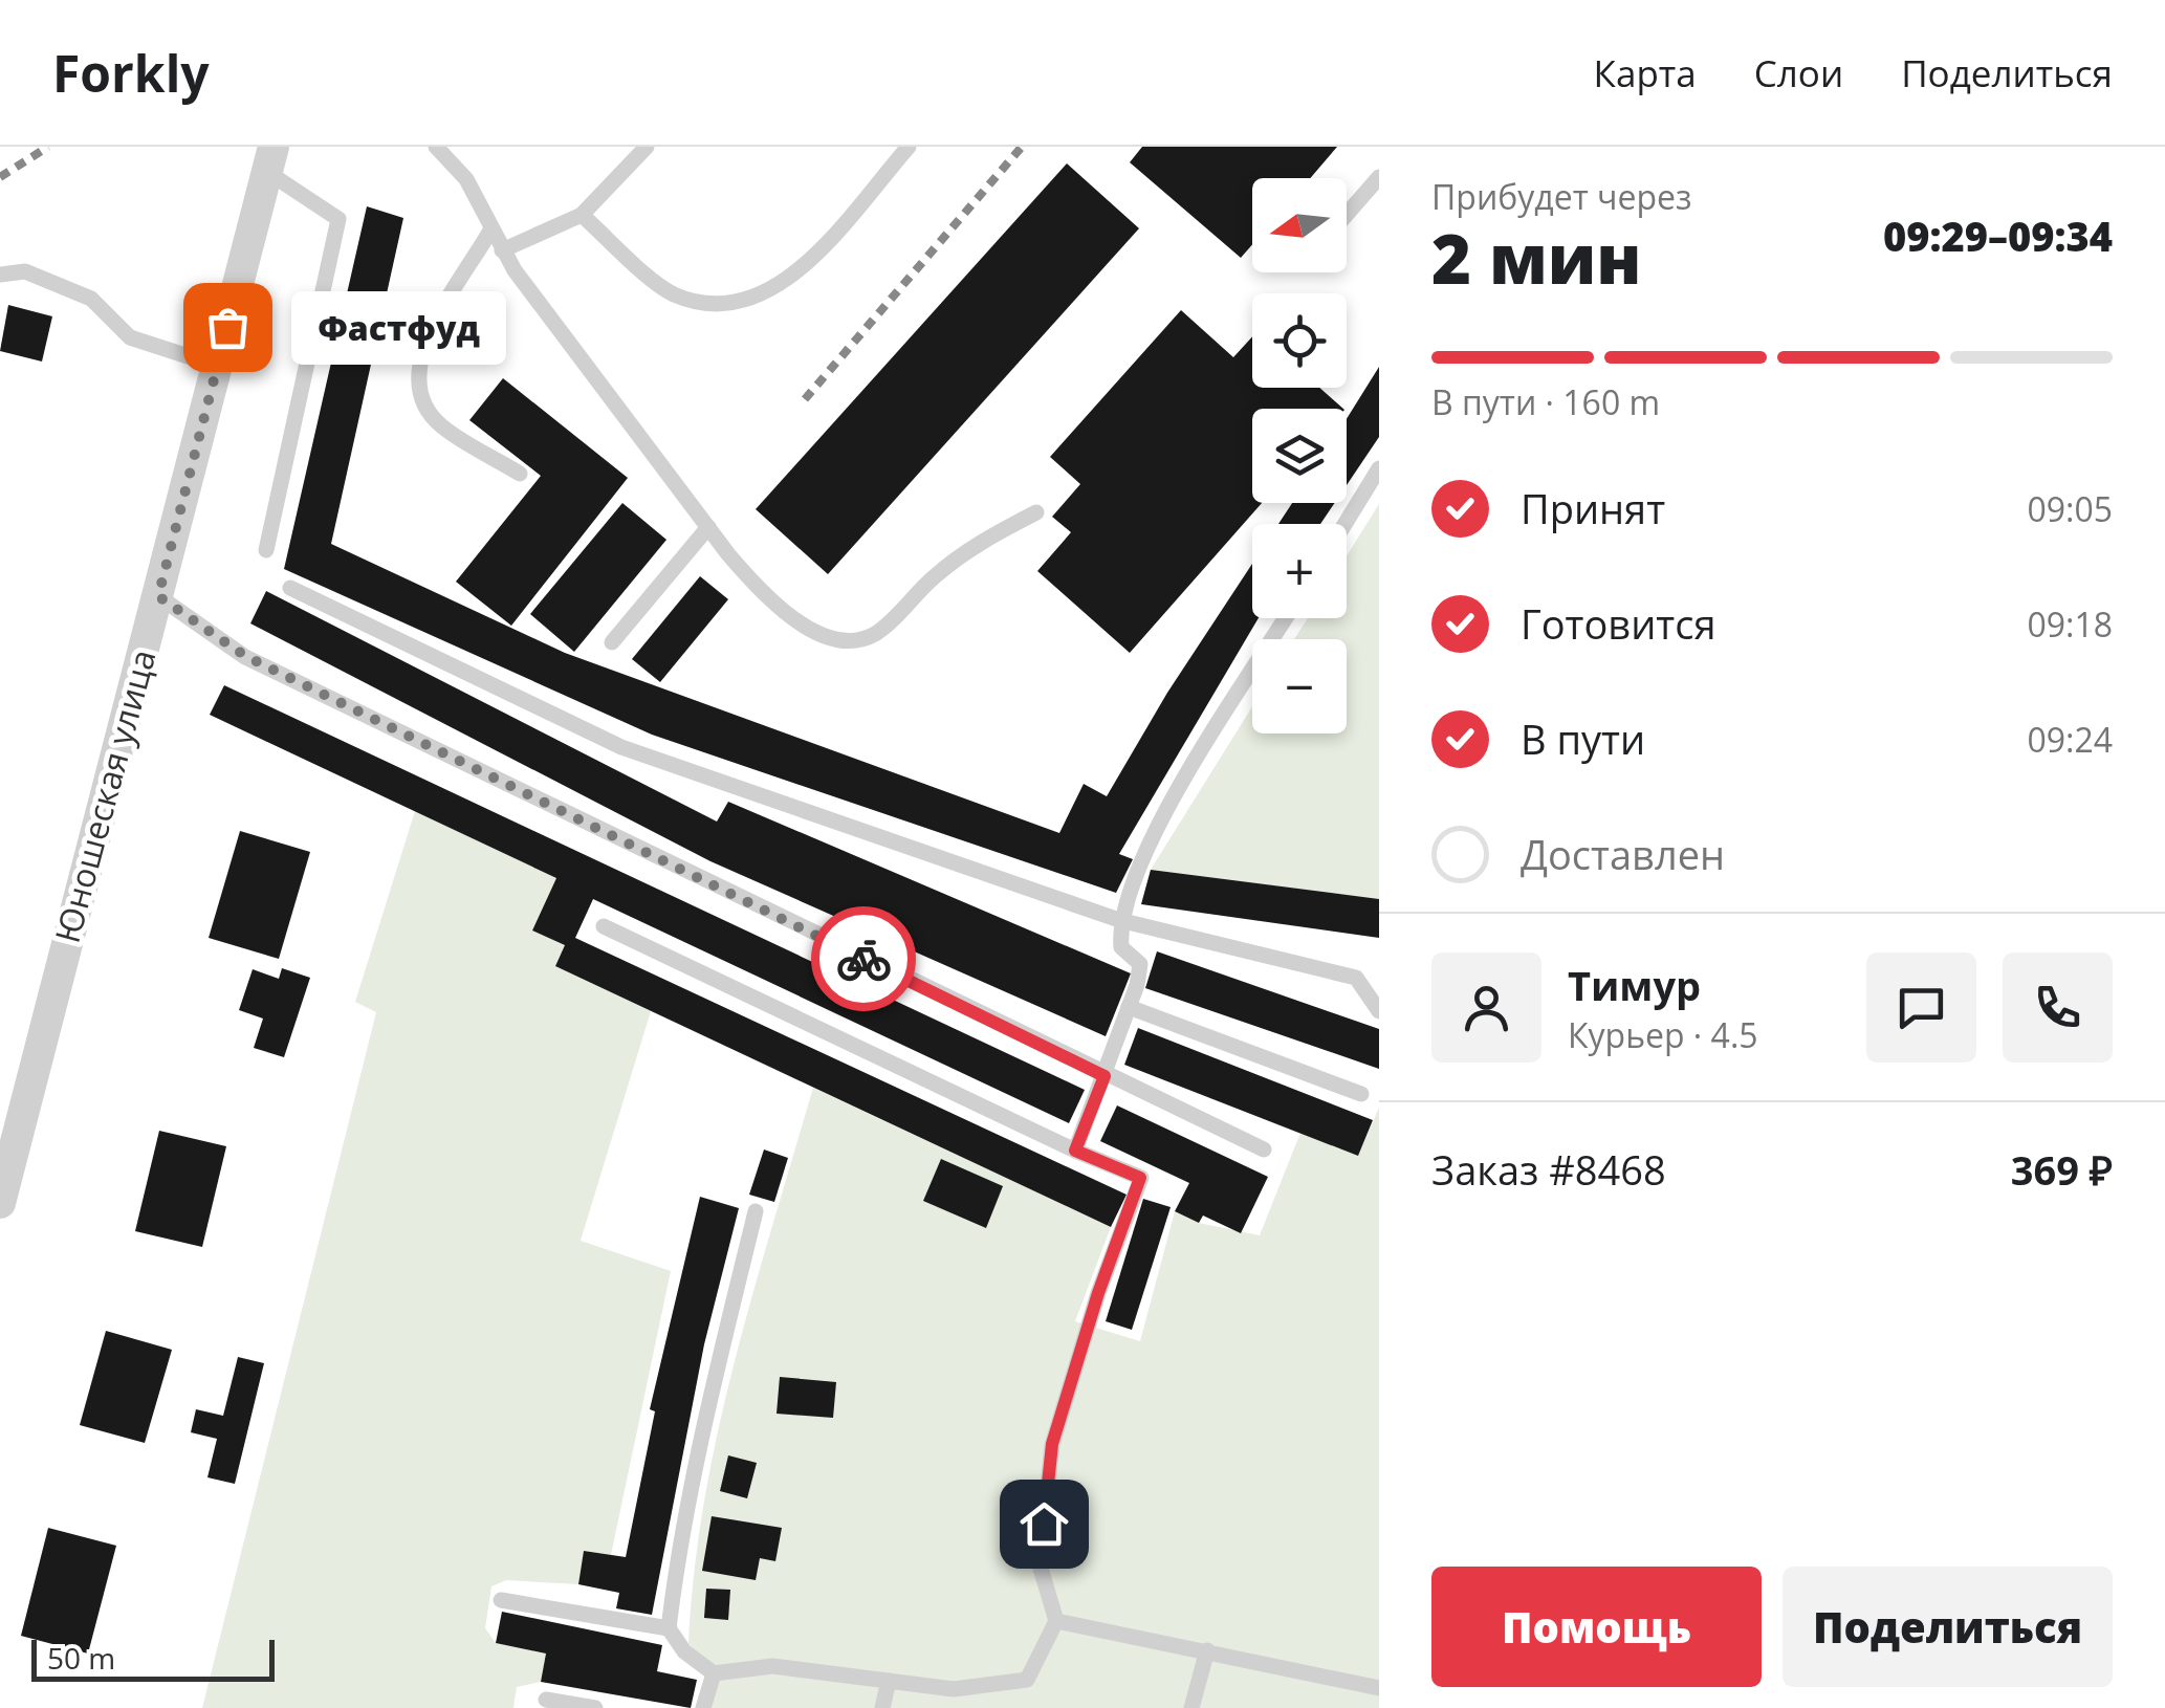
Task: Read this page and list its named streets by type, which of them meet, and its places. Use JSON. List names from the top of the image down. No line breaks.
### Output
{"streets":{"street":["Юношеская улица"]},"places":["Фастфуд"],"scale_bar":"50 m","north":"left","page":{"header":"Forkly","nav":["Карта","Слои","Поделиться"],"heading":["2 мин","Прибудет через","09:29–09:34"],"panel":["Тимур","Курьер · 4.5","Заказ #8468","369 ₽"],"map_buttons":["+","−"],"bubble":"Фастфуд","bar":"В пути · 160 m","list":[["Принят","09:05"],["Готовится","09:18"],["В пути","09:24"],"Доставлен"],"buttons":["Помощь","Поделиться"],"scale":"50 m"}}
